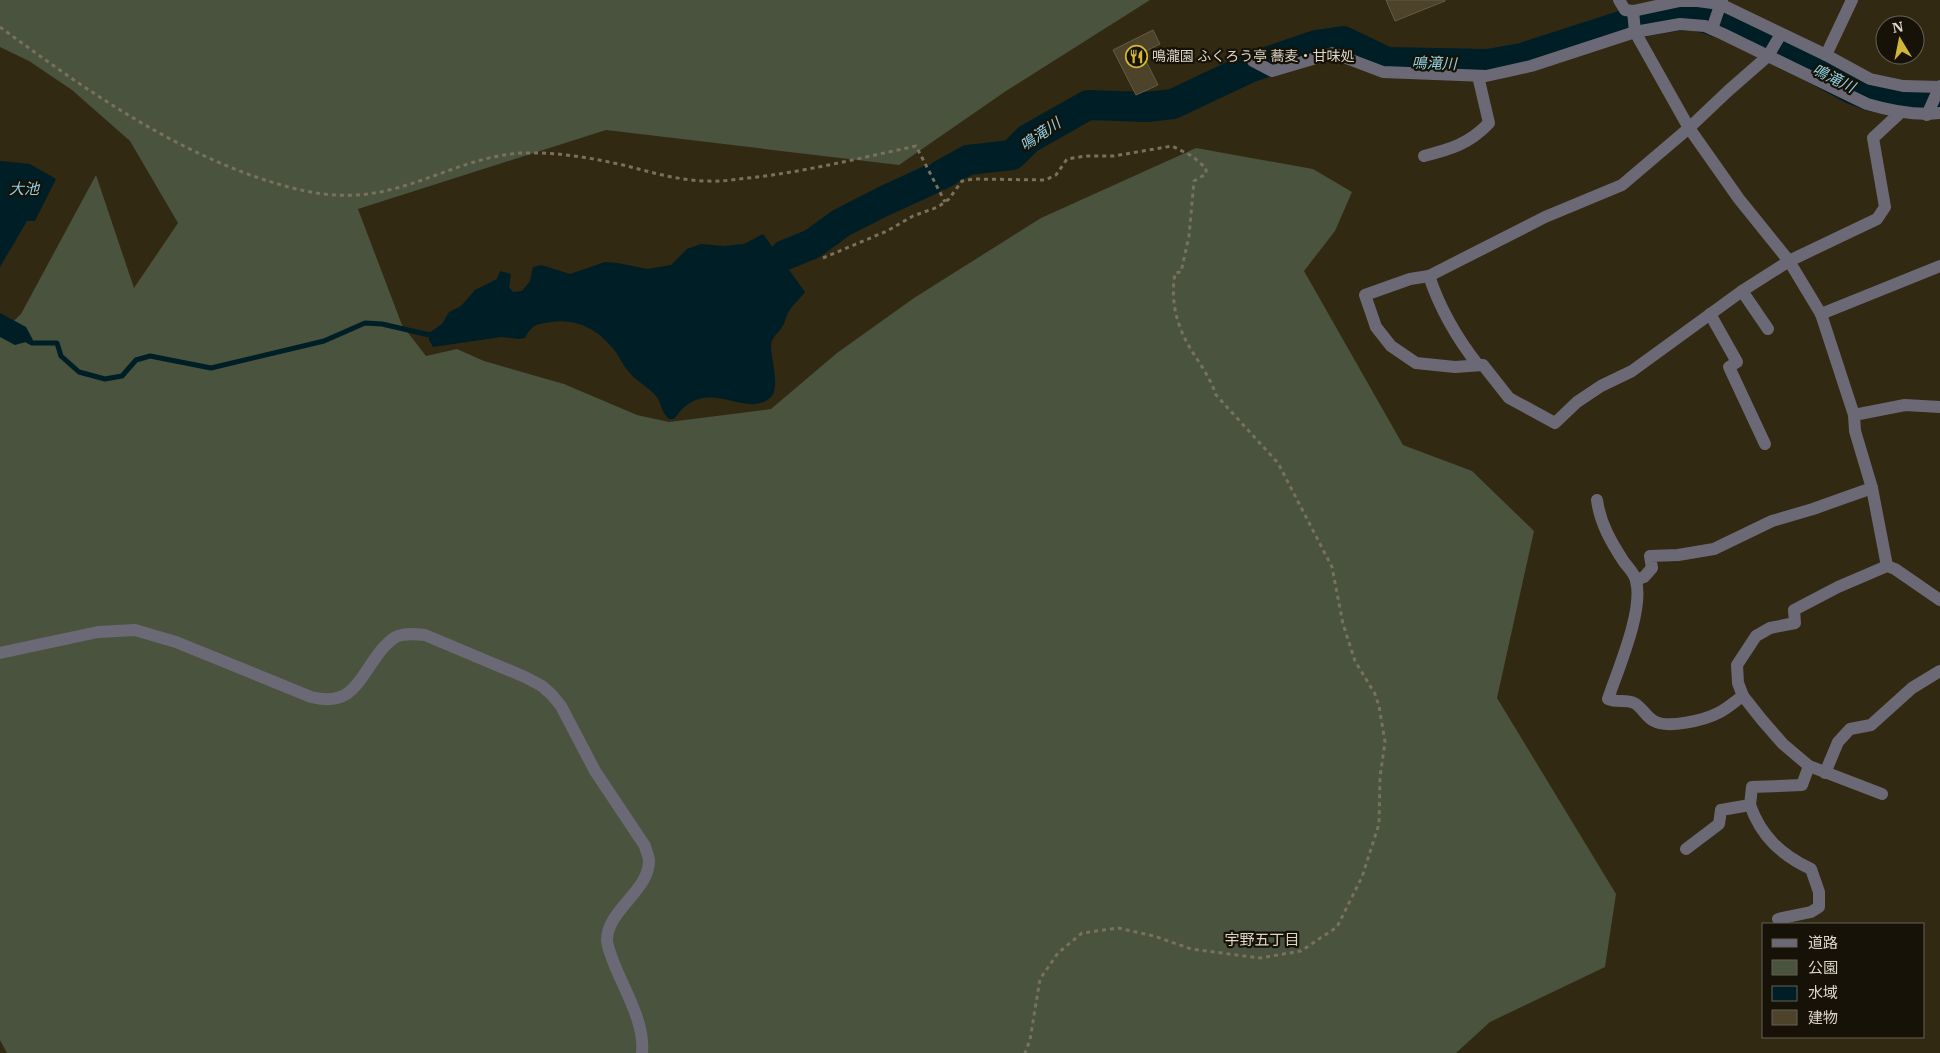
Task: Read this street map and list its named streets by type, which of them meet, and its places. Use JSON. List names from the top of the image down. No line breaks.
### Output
{"districts":["宇野五丁目"],"water":["鳴滝川","大池"],"places":{"restaurant":["鳴瀧園 ふくろう亭 蕎麦・甘味処"]},"legend":["道路","公園","水域","建物"],"north":"top"}
